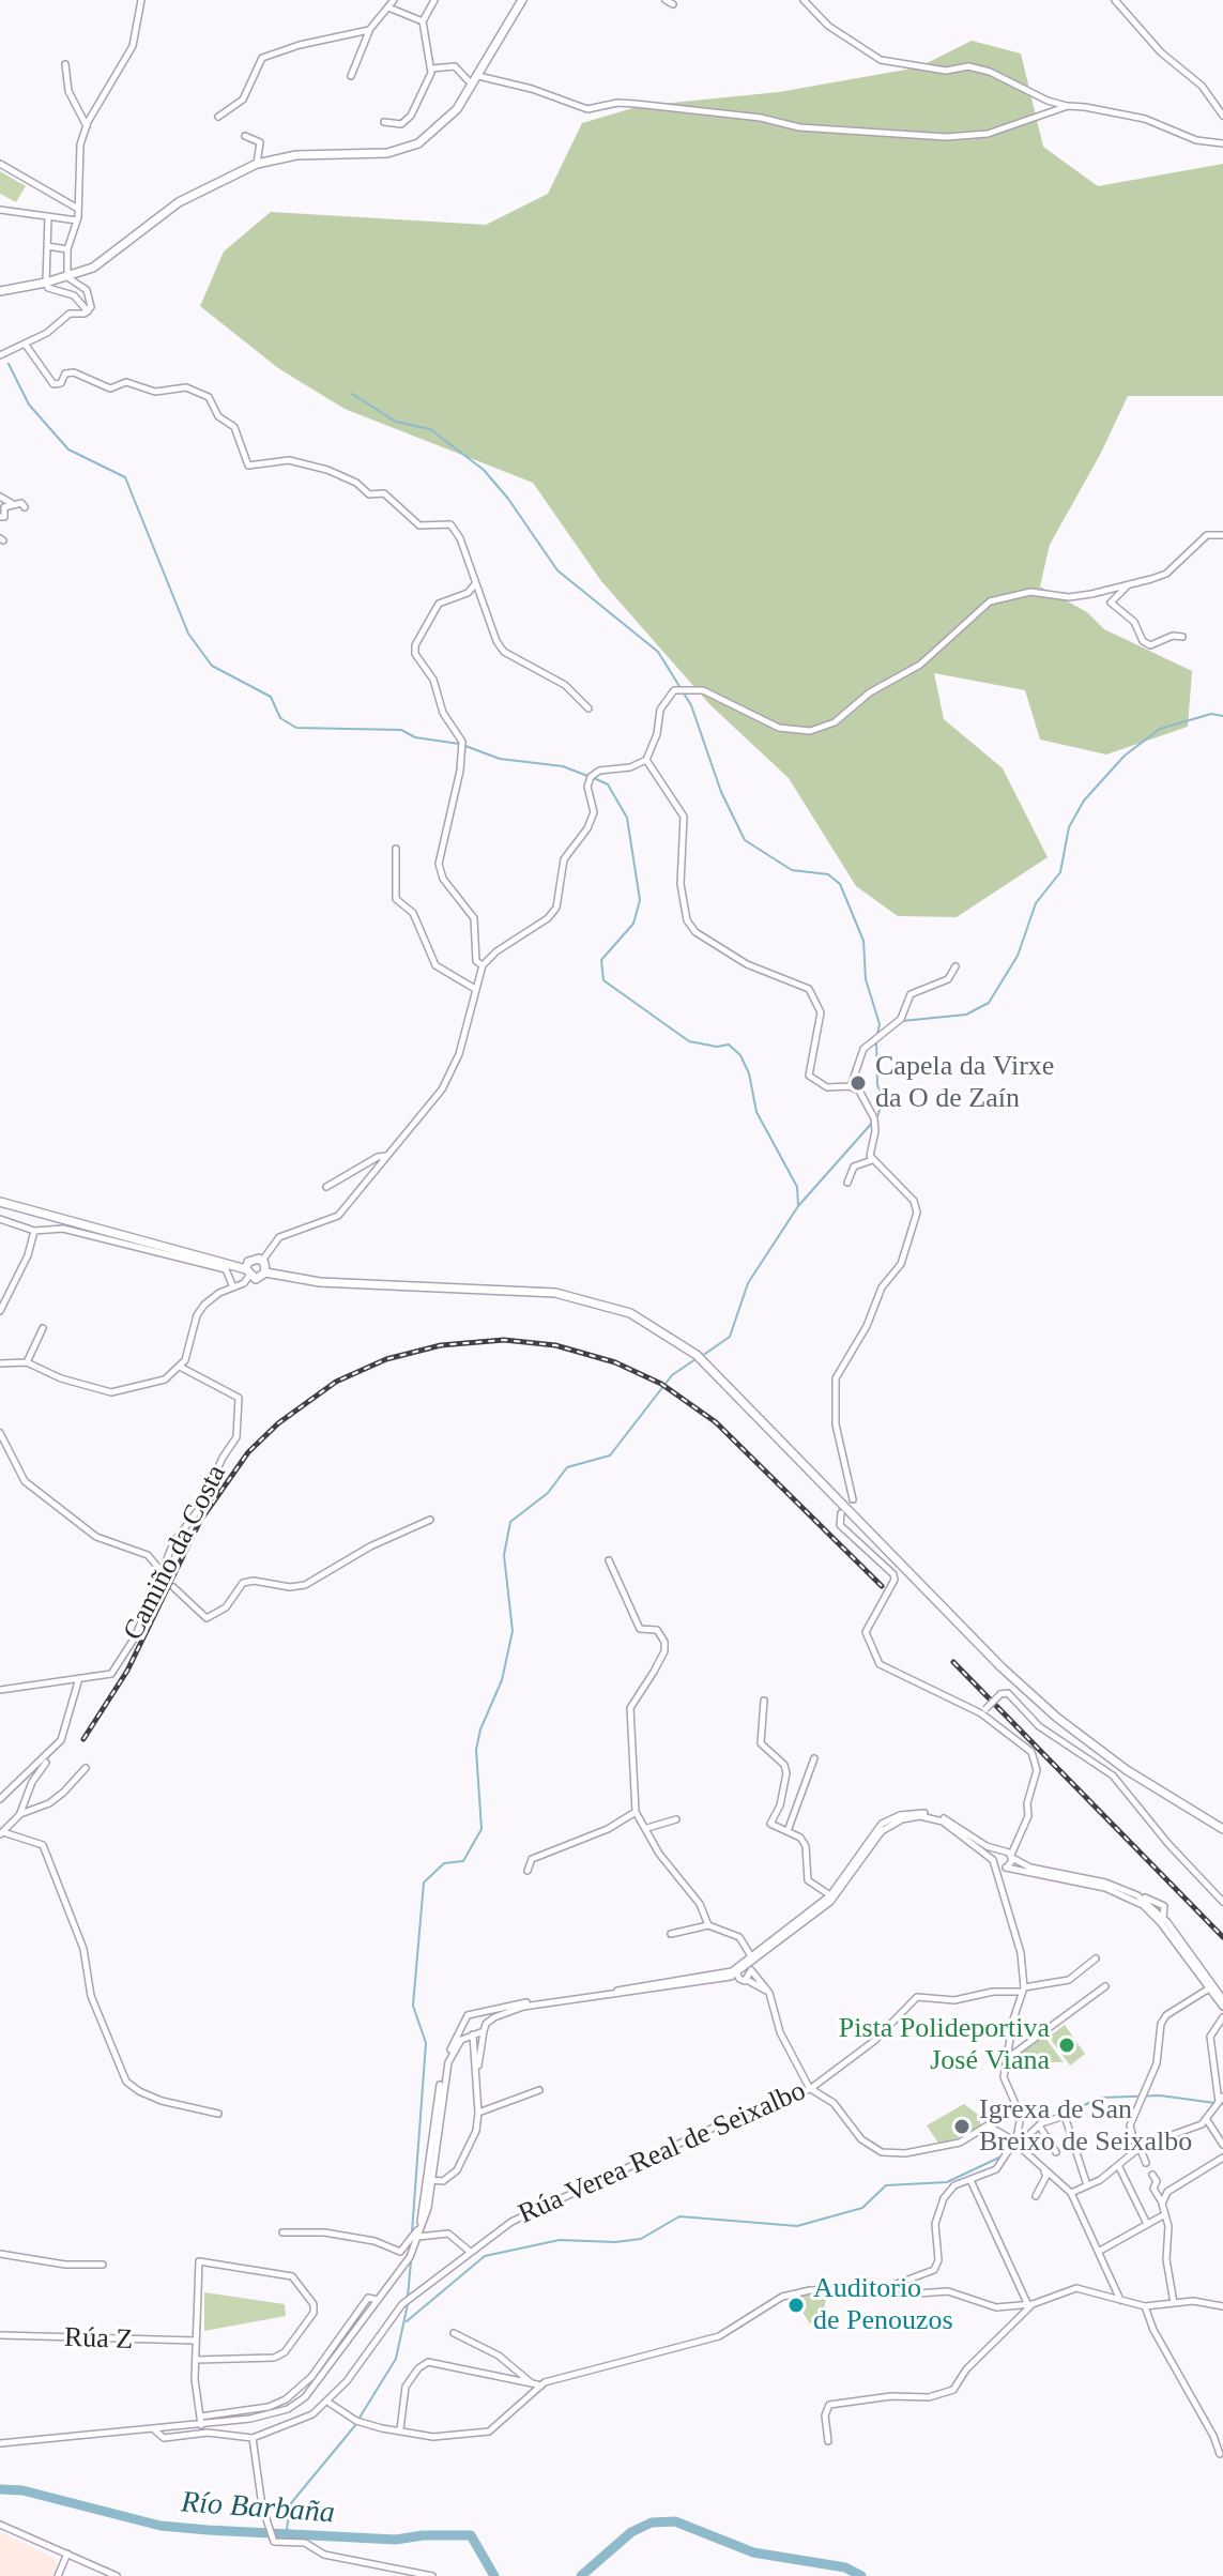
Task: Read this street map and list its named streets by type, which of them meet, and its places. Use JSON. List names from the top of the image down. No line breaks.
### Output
{"streets":{"street":["Camiño da Costa","Rúa Verea Real de Seixalbo","Rúa Z"]},"water":["Río Barbaña"],"places":["Capela da Virxe da O de Zaín","Pista Polideportiva José Viana","Igrexa de San Breixo de Seixalbo","Auditorio de Penouzos"]}
